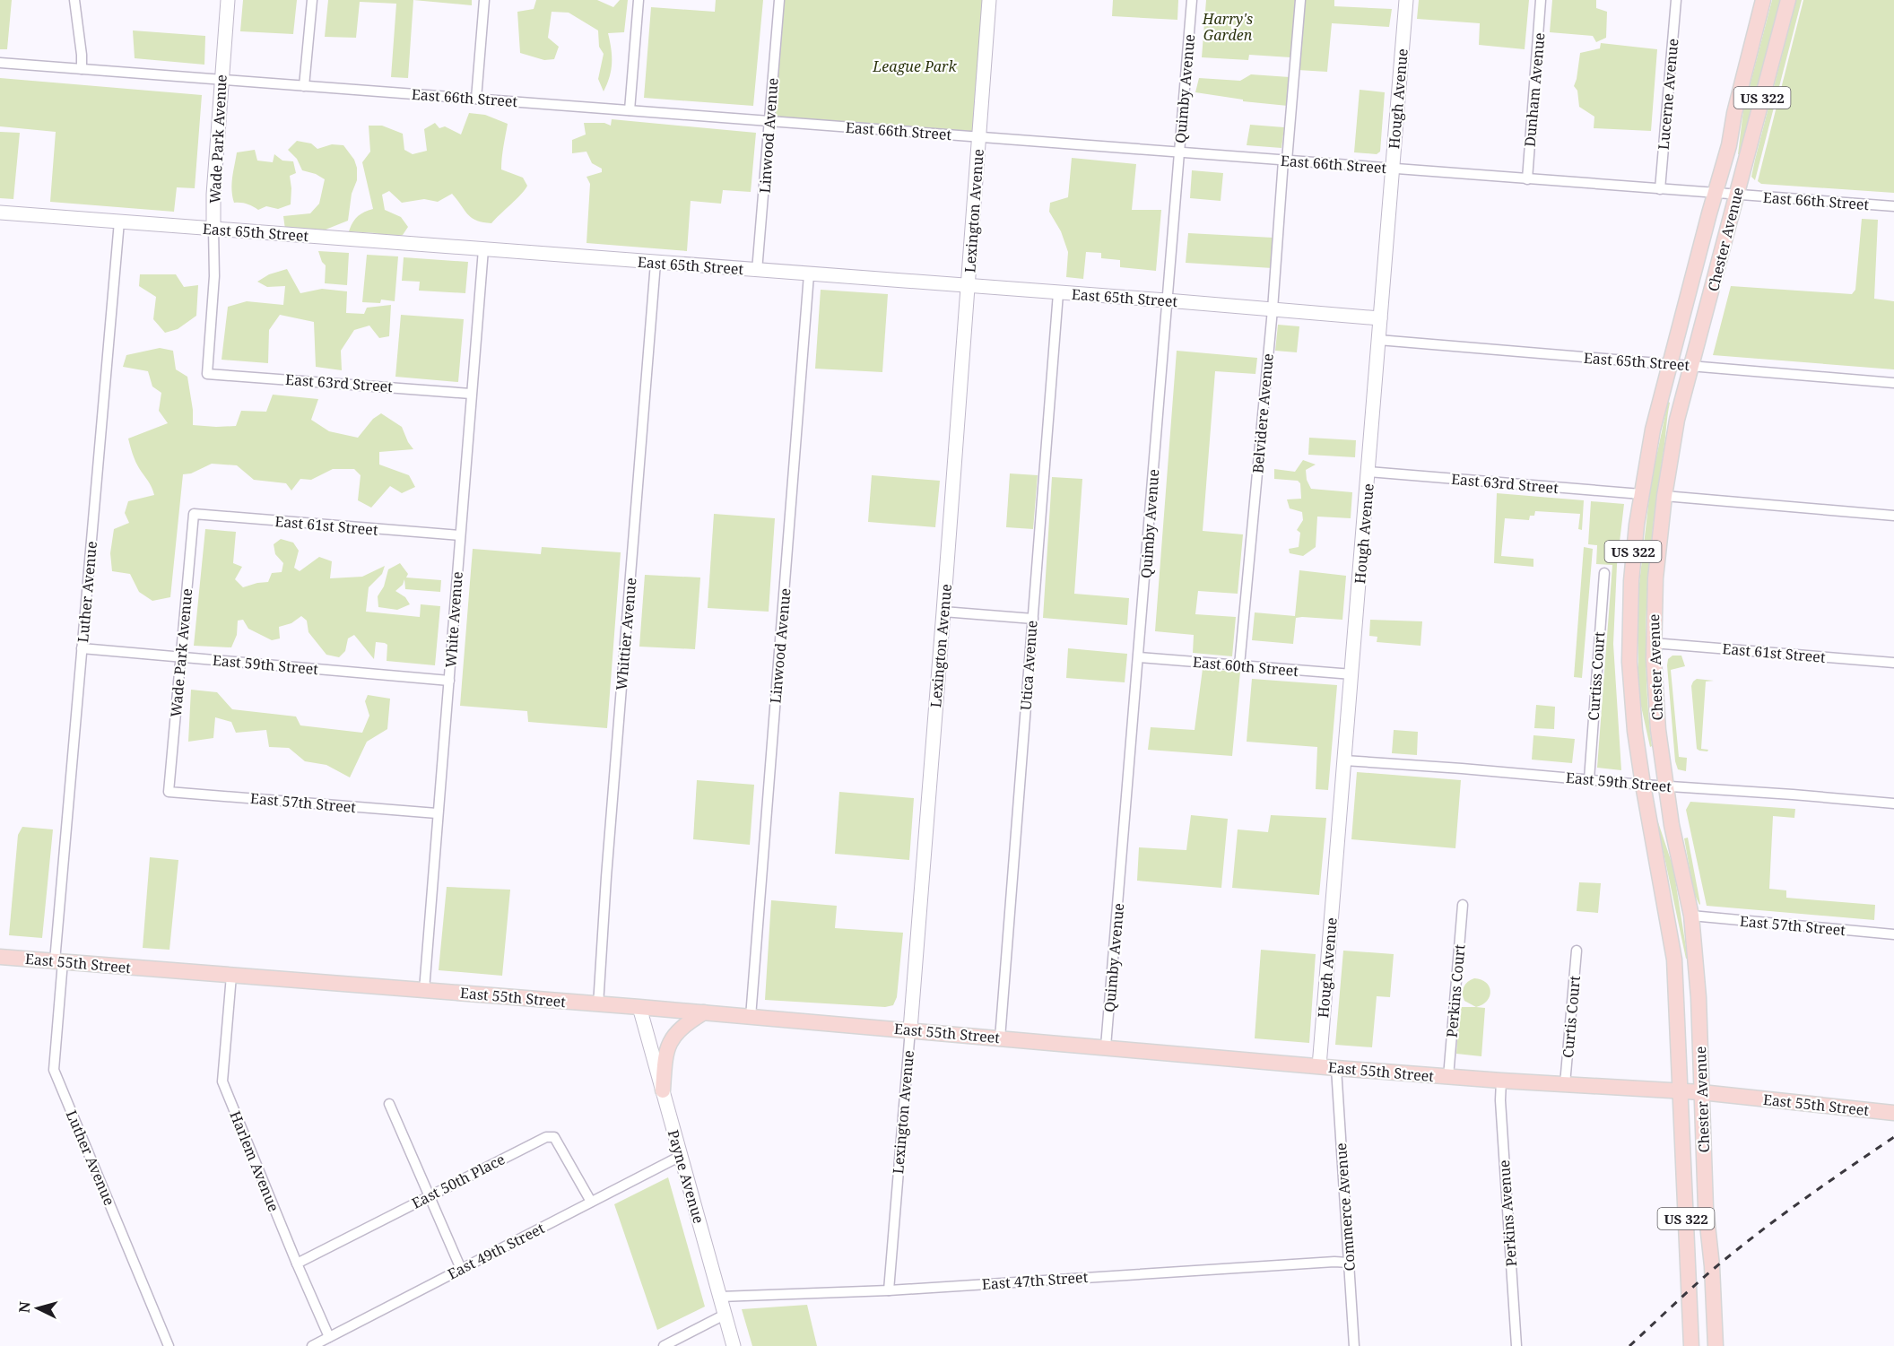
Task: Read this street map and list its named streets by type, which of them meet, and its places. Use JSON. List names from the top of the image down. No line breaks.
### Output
{"streets":{"main road":["US 322","Chester Avenue","East 55th Street"],"street":["Quimby Avenue","Dunham Avenue","Lucerne Avenue","East 66th Street","Hough Avenue","Linwood Avenue","Wade Park Avenue","Lexington Avenue","East 65th Street","East 63rd Street","Belvidere Avenue","East 61st Street","Luther Avenue","White Avenue","Whittier Avenue","East 59th Street","Utica Avenue","East 60th Street","Curtiss Court","East 57th Street","Perkins Court","Curtis Court","Harlem Avenue","Payne Avenue","East 50th Place","Commerce Avenue","Perkins Avenue","East 49th Street","East 47th Street"]},"crossings":[["Quimby Avenue","East 66th Street"],["Quimby Avenue","East 65th Street"],["Quimby Avenue","East 60th Street"],["Quimby Avenue","East 55th Street"],["Dunham Avenue","East 66th Street"],["Lucerne Avenue","East 66th Street"],["East 66th Street","Hough Avenue"],["East 66th Street","Linwood Avenue"],["East 66th Street","Wade Park Avenue"],["East 66th Street","Lexington Avenue"],["East 66th Street","Chester Avenue"],["East 66th Street","Belvidere Avenue"],["Hough Avenue","East 65th Street"],["Hough Avenue","East 63rd Street"],["Hough Avenue","East 59th Street"],["Hough Avenue","East 60th Street"],["Hough Avenue","East 55th Street"],["Linwood Avenue","East 65th Street"],["Linwood Avenue","East 55th Street"],["Wade Park Avenue","East 65th Street"],["Wade Park Avenue","East 63rd Street"],["Wade Park Avenue","East 61st Street"],["Wade Park Avenue","East 59th Street"],["Wade Park Avenue","East 57th Street"],["Lexington Avenue","East 65th Street"],["Lexington Avenue","East 55th Street"],["Lexington Avenue","East 47th Street"],["East 65th Street","Chester Avenue"],["East 65th Street","Belvidere Avenue"],["East 65th Street","Luther Avenue"],["East 65th Street","White Avenue"],["East 65th Street","Whittier Avenue"],["East 65th Street","Utica Avenue"],["Chester Avenue","East 63rd Street"],["Chester Avenue","East 61st Street"],["Chester Avenue","East 59th Street"],["Chester Avenue","East 57th Street"],["Chester Avenue","East 55th Street"],["East 63rd Street","White Avenue"],["Belvidere Avenue","East 60th Street"],["East 61st Street","White Avenue"],["Luther Avenue","East 59th Street"],["Luther Avenue","East 55th Street"],["White Avenue","East 59th Street"],["White Avenue","East 57th Street"],["White Avenue","East 55th Street"],["Whittier Avenue","East 55th Street"],["East 59th Street","Curtiss Court"],["Utica Avenue","East 55th Street"],["East 55th Street","Perkins Court"],["East 55th Street","Curtis Court"],["East 55th Street","Harlem Avenue"],["East 55th Street","Payne Avenue"],["East 55th Street","Commerce Avenue"],["East 55th Street","Perkins Avenue"],["Harlem Avenue","East 50th Place"],["Harlem Avenue","East 49th Street"],["Payne Avenue","East 49th Street"],["Payne Avenue","East 47th Street"],["East 50th Place","East 49th Street"],["Commerce Avenue","East 47th Street"]],"parks":["Harry's Garden","League Park"],"north":"left"}
